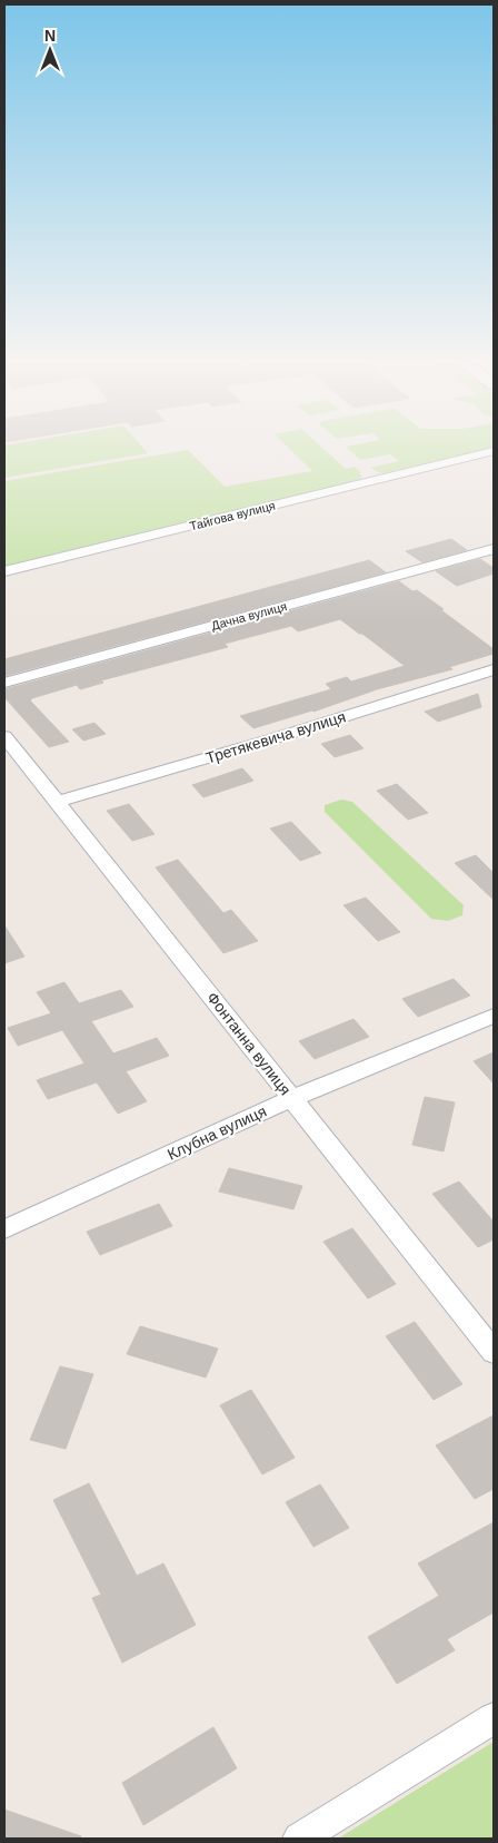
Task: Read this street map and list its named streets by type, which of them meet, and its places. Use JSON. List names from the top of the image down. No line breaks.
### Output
{"streets":{"street":["Тайгова вулиця","Дачна вулиця","Третякевича вулиця","Фонтанна вулиця","Клубна вулиця"]},"crossings":[["Третякевича вулиця","Фонтанна вулиця"],["Фонтанна вулиця","Клубна вулиця"]],"north":"top"}
